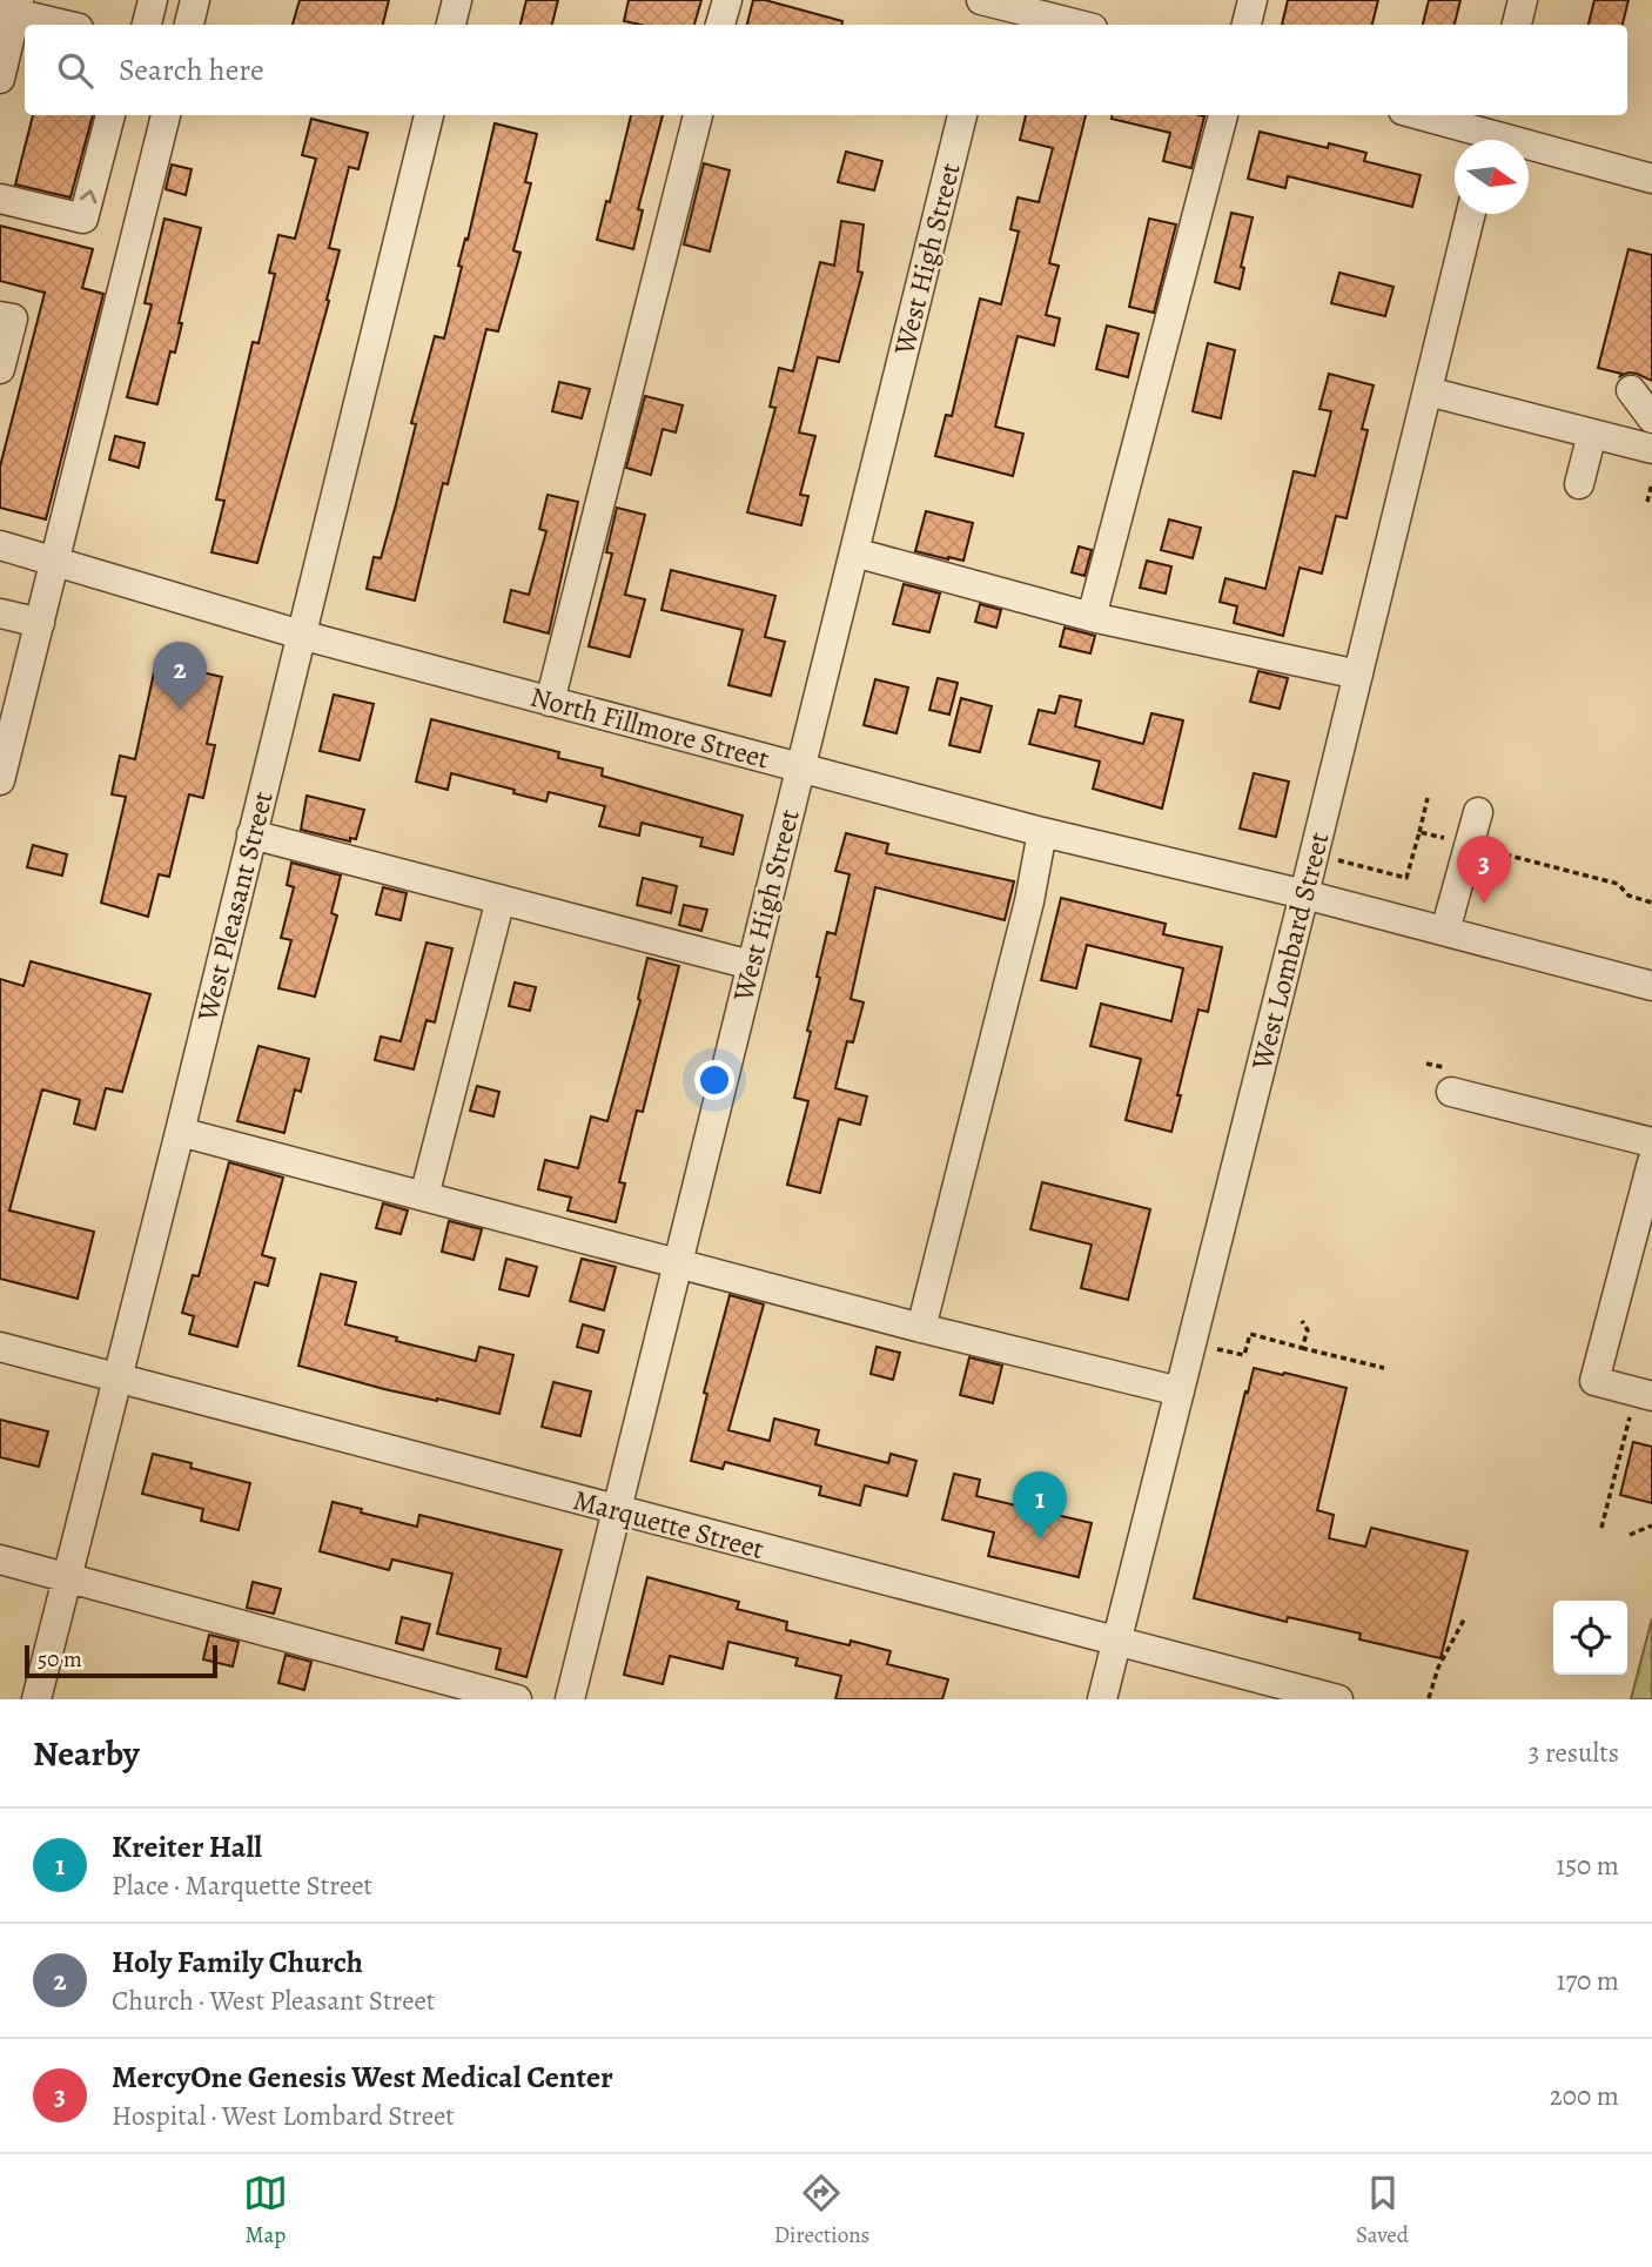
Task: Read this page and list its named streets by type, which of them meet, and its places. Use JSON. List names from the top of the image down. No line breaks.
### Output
{"streets":{"street":["West High Street","North Fillmore Street","West Pleasant Street","West Lombard Street","Marquette Street"]},"crossings":[["West High Street","North Fillmore Street"],["West High Street","Marquette Street"],["North Fillmore Street","West Pleasant Street"],["North Fillmore Street","West Lombard Street"],["West Pleasant Street","Marquette Street"],["West Lombard Street","Marquette Street"]],"scale_bar":"50 m","north":"right","page":{"search":"Search here","pins":["2","3","1"],"scale":"50 m","heading":["Nearby","3 results"],"list":[{"mark":"1","name":"Kreiter Hall","note":"Place · Marquette Street","value":"150 m"},{"mark":"2","name":"Holy Family Church","note":"Church · West Pleasant Street","value":"170 m"},{"mark":"3","name":"MercyOne Genesis West Medical Center","note":"Hospital · West Lombard Street","value":"200 m"}],"nav":["Map","Directions","Saved"]}}
